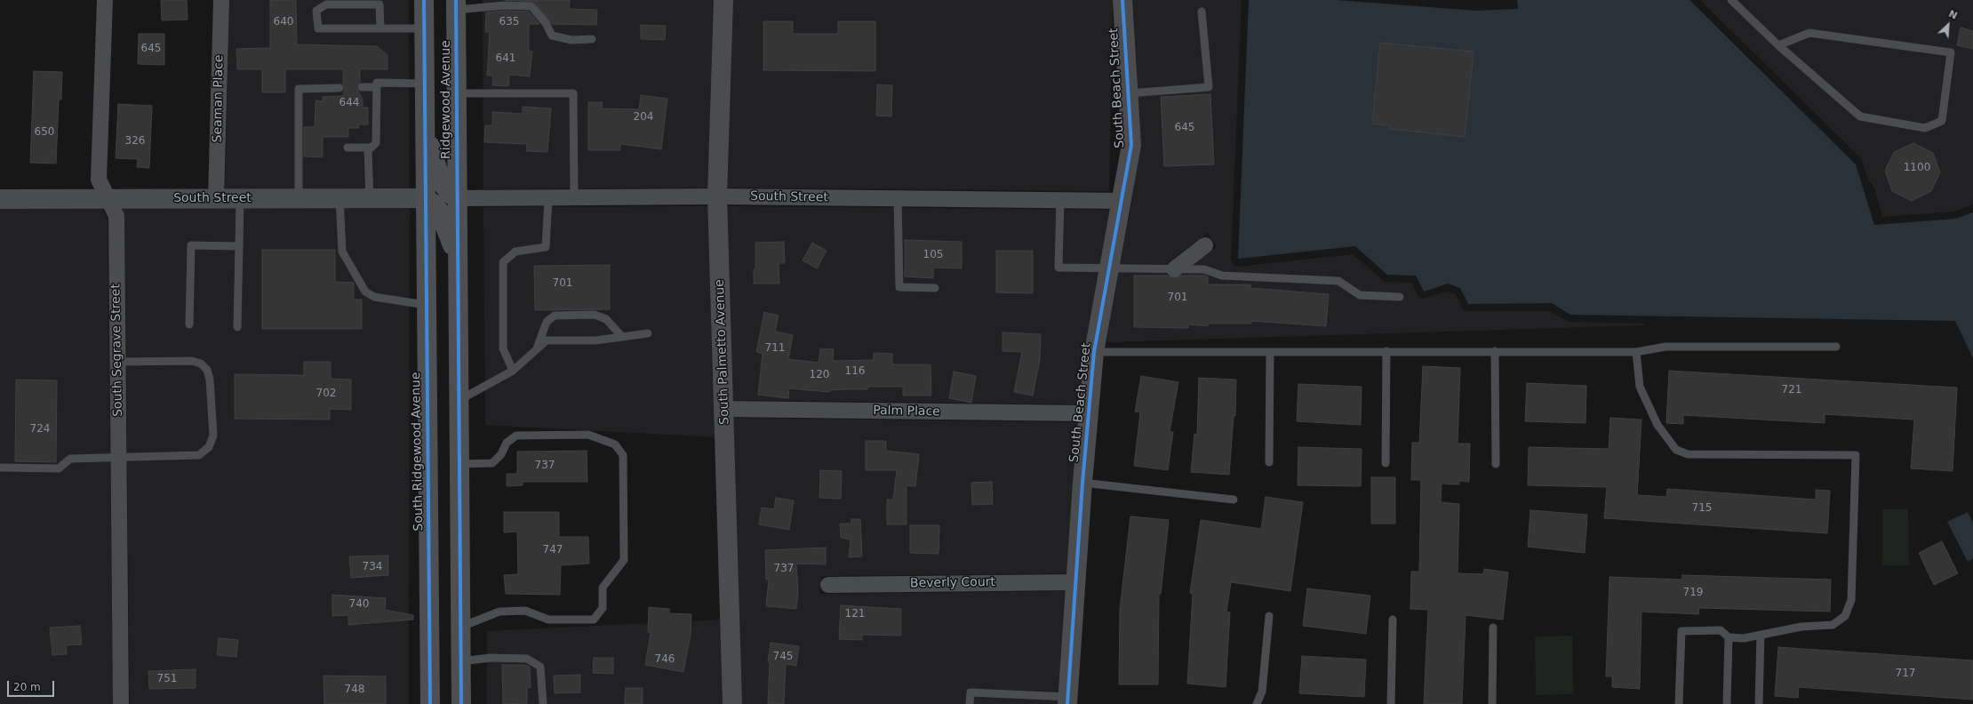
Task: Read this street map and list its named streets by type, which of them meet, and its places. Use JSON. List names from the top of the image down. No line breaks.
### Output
{"streets":{"main road":["Ridgewood Avenue","South Ridgewood Avenue"],"street":["South Beach Street","Seaman Place","South Street","South Segrave Street","South Palmetto Avenue","Palm Place","Beverly Court"]},"crossings":[["South Beach Street","South Street"],["South Beach Street","Palm Place"],["South Beach Street","Beverly Court"],["Seaman Place","South Street"],["Ridgewood Avenue","South Street"],["Ridgewood Avenue","South Ridgewood Avenue"],["South Street","South Segrave Street"],["South Street","South Palmetto Avenue"],["South Street","South Ridgewood Avenue"],["South Palmetto Avenue","Palm Place"]],"house_numbers":["640","635","645","641","644","204","645","650","326","1100","105","701","701","711","116","120","721","702","724","737","715","747","734","737","719","740","121","745","746","717","751","748"],"scale_bar":"20 m","north":"top right"}
